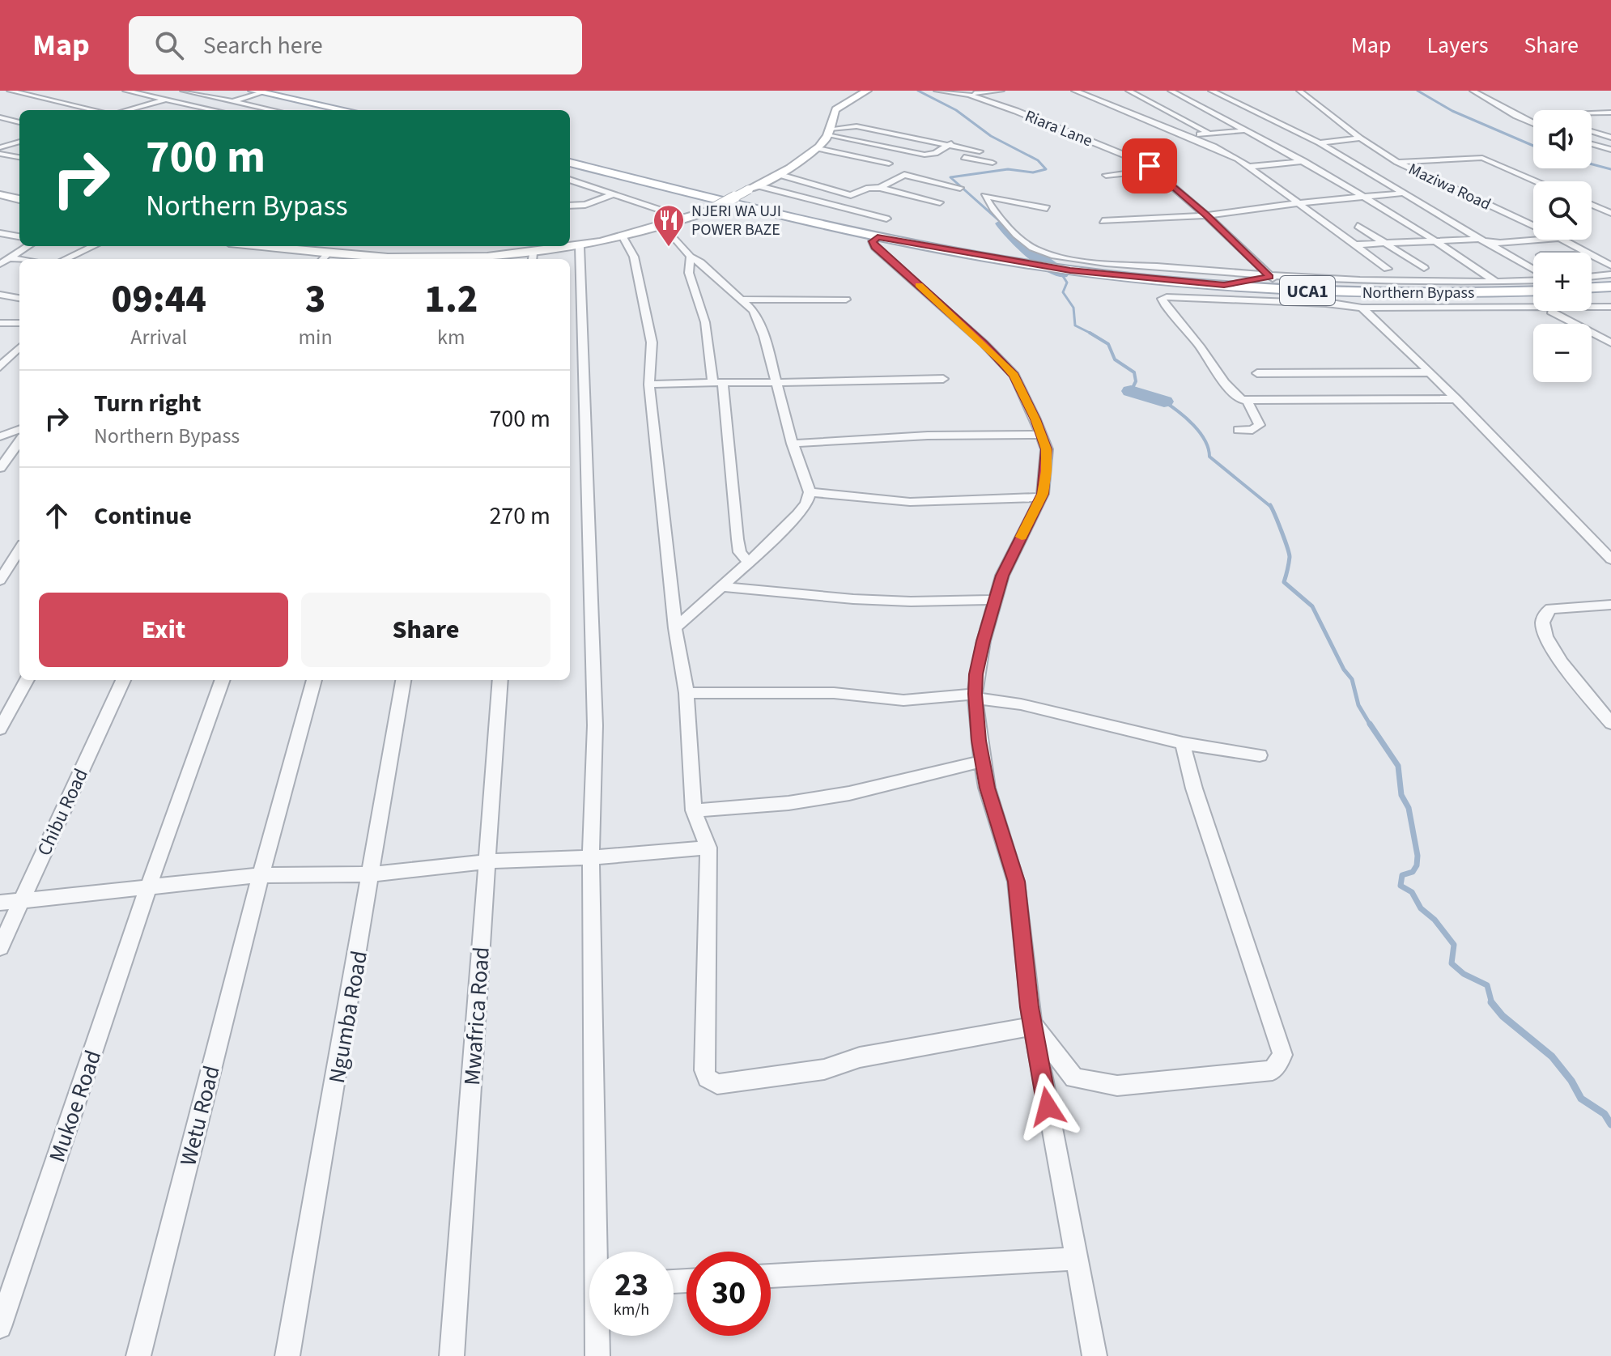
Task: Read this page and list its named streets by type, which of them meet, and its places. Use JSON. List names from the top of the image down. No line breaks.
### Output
{"streets":{"main road":["UCA1","Northern Bypass"],"street":["Riara Lane","Maziwa Road","Chibu Road","Mwafrica Road","Ngumba Road","Mukoe Road","Wetu Road"]},"crossings":[["Riara Lane","Northern Bypass"]],"places":{"restaurant":["NJERI WA UJI POWER BAZE"]},"page":{"header":"Map","search":"Search here","nav":["Map","Layers","Share"],"map_buttons":["+","−"],"turn":["700 m","Northern Bypass"],"eta":["09:44","Arrival","3","min","1.2","km"],"list":[{"name":"Turn right","note":"Northern Bypass","value":"700 m"},{"name":"Continue","value":"270 m"}],"buttons":["Exit","Share"],"speed":"23 km/h","limit":"30"}}
